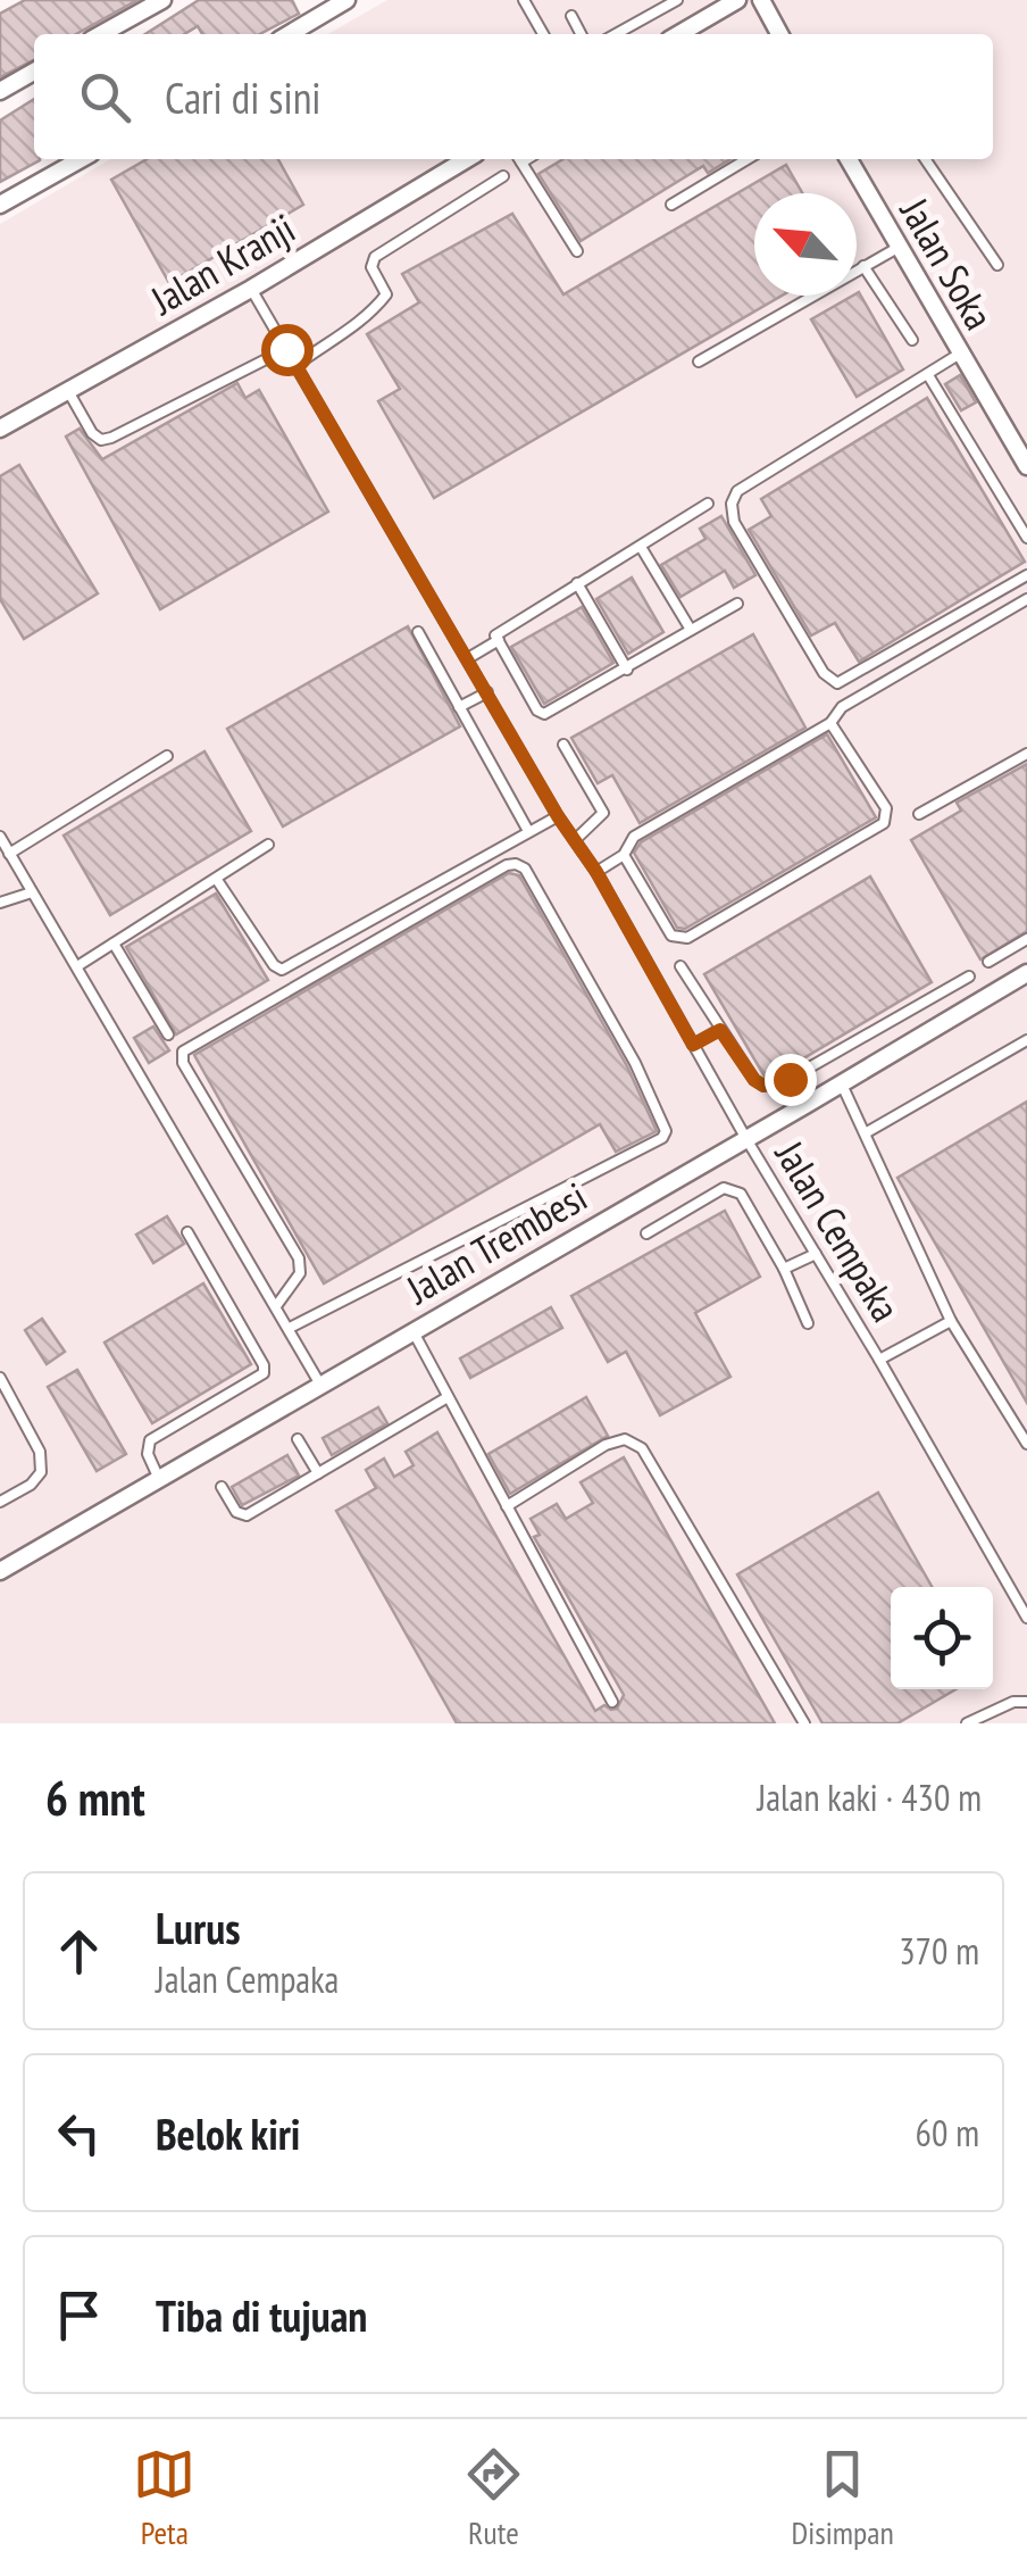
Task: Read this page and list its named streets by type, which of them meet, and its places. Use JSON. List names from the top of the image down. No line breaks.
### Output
{"streets":{"street":["Jalan Kranji","Jalan Soka","Jalan Trembesi"],"lane":["Jalan Cempaka"]},"crossings":[["Jalan Kranji","Jalan Cempaka"],["Jalan Cempaka","Jalan Trembesi"]],"north":"top left","page":{"search":"Cari di sini","heading":["6 mnt","Jalan kaki · 430 m"],"list":[["Lurus","Jalan Cempaka","370 m"],["Belok kiri","60 m"],"Tiba di tujuan"],"nav":["Peta","Rute","Disimpan"]}}
